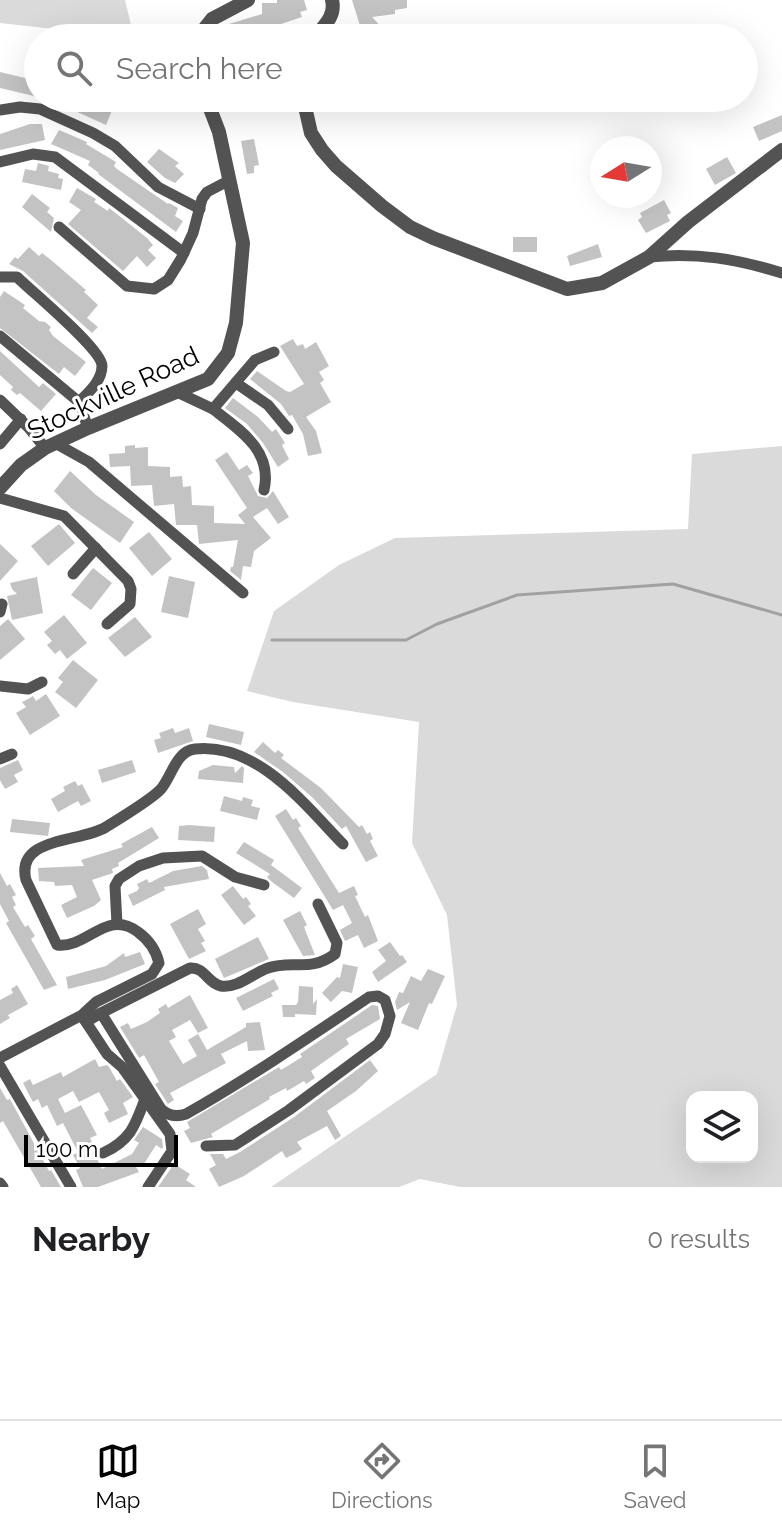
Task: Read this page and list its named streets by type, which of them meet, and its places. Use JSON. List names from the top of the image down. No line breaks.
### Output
{"streets":{"street":["Stockville Road"]},"scale_bar":"100 m","north":"left","page":{"search":"Search here","scale":"100 m","heading":["Nearby","0 results"],"nav":["Map","Directions","Saved"]}}
